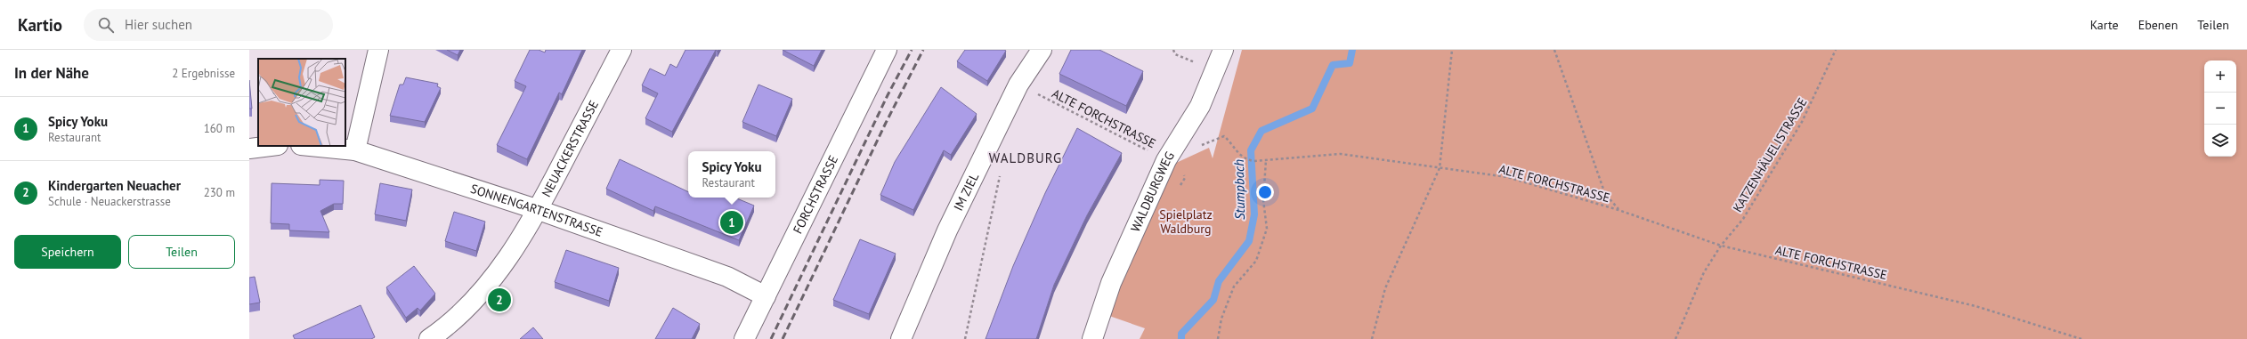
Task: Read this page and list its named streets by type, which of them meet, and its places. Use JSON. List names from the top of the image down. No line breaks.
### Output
{"streets":{"street":["NEUACKERSTRASSE","IM ZIEL","WALDBURGWEG","FORCHSTRASSE","SONNENGARTENSTRASSE"],"path":["ALTE FORCHSTRASSE","KATZENHÄUELISTRASSE"]},"crossings":[["ALTE FORCHSTRASSE","KATZENHÄUELISTRASSE"],["ALTE FORCHSTRASSE","IM ZIEL"],["ALTE FORCHSTRASSE","WALDBURGWEG"],["NEUACKERSTRASSE","SONNENGARTENSTRASSE"],["FORCHSTRASSE","SONNENGARTENSTRASSE"]],"districts":["WALDBURG"],"water":["Stumpbach"],"parks":["Spielplatz Waldburg"],"page":{"header":"Kartio","search":"Hier suchen","nav":["Karte","Ebenen","Teilen"],"heading":["In der Nähe","2 Ergebnisse"],"map_buttons":["+","−"],"list":[{"mark":"1","name":"Spicy Yoku","note":"Restaurant","value":"160 m"},{"mark":"2","name":"Kindergarten Neuacher","note":"Schule · Neuackerstrasse","value":"230 m"}],"popup":["Spicy Yoku","Restaurant"],"pins":["1","2"],"buttons":["Speichern","Teilen"]}}
